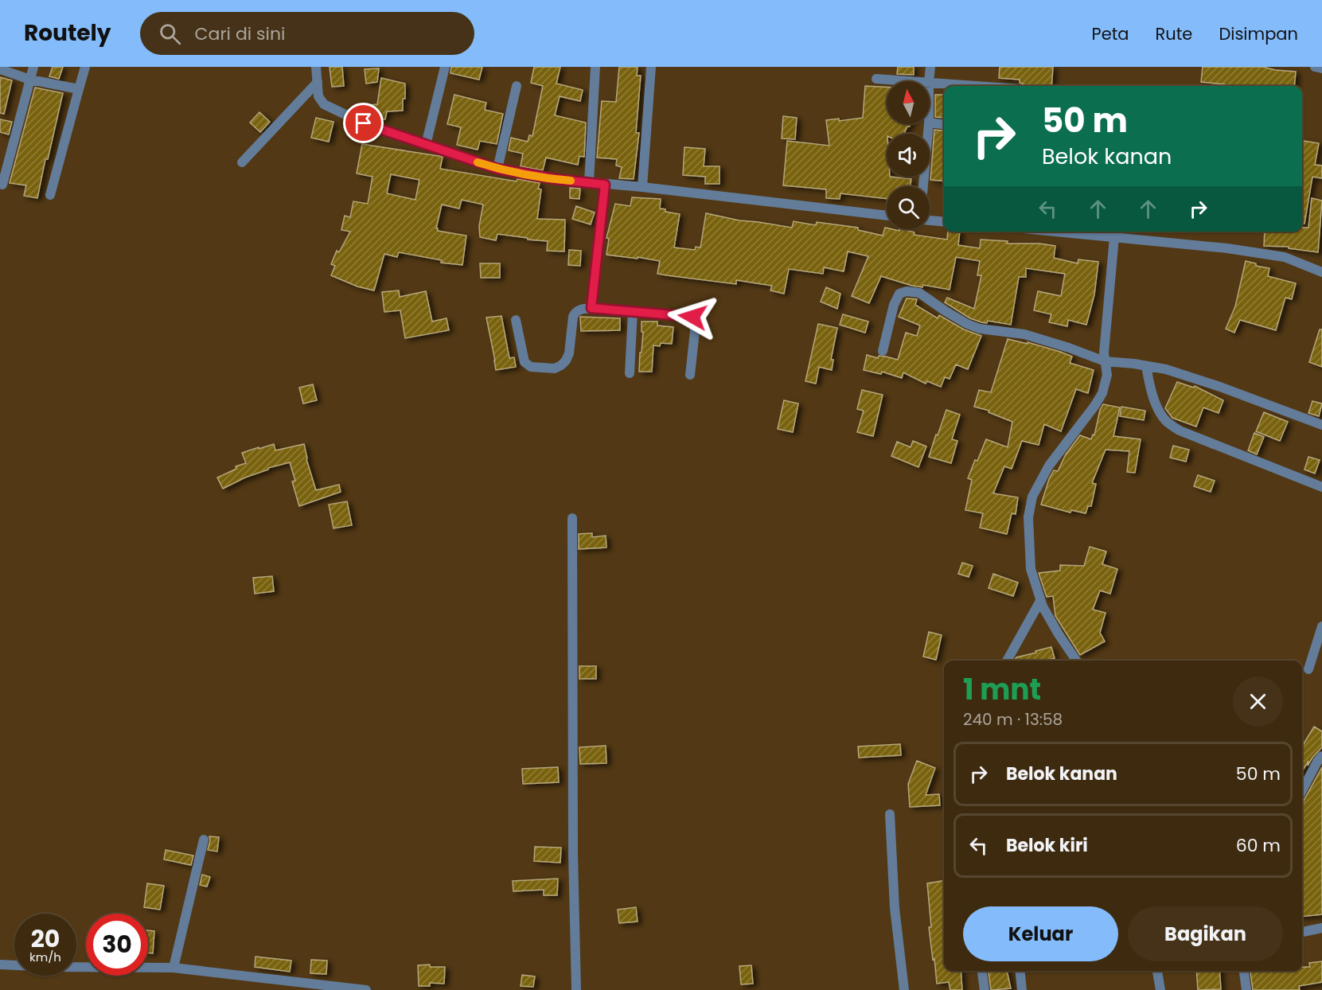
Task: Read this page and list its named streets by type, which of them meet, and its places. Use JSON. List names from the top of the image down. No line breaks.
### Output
{"north":"top","page":{"header":"Routely","search":"Cari di sini","nav":["Peta","Rute","Disimpan"],"turn":["50 m","Belok kanan"],"heading":["1 mnt","240 m · 13:58"],"list":[{"name":"Belok kanan","value":"50 m"},{"name":"Belok kiri","value":"60 m"}],"buttons":["Keluar","Bagikan"],"speed":"20 km/h","limit":"30"}}
